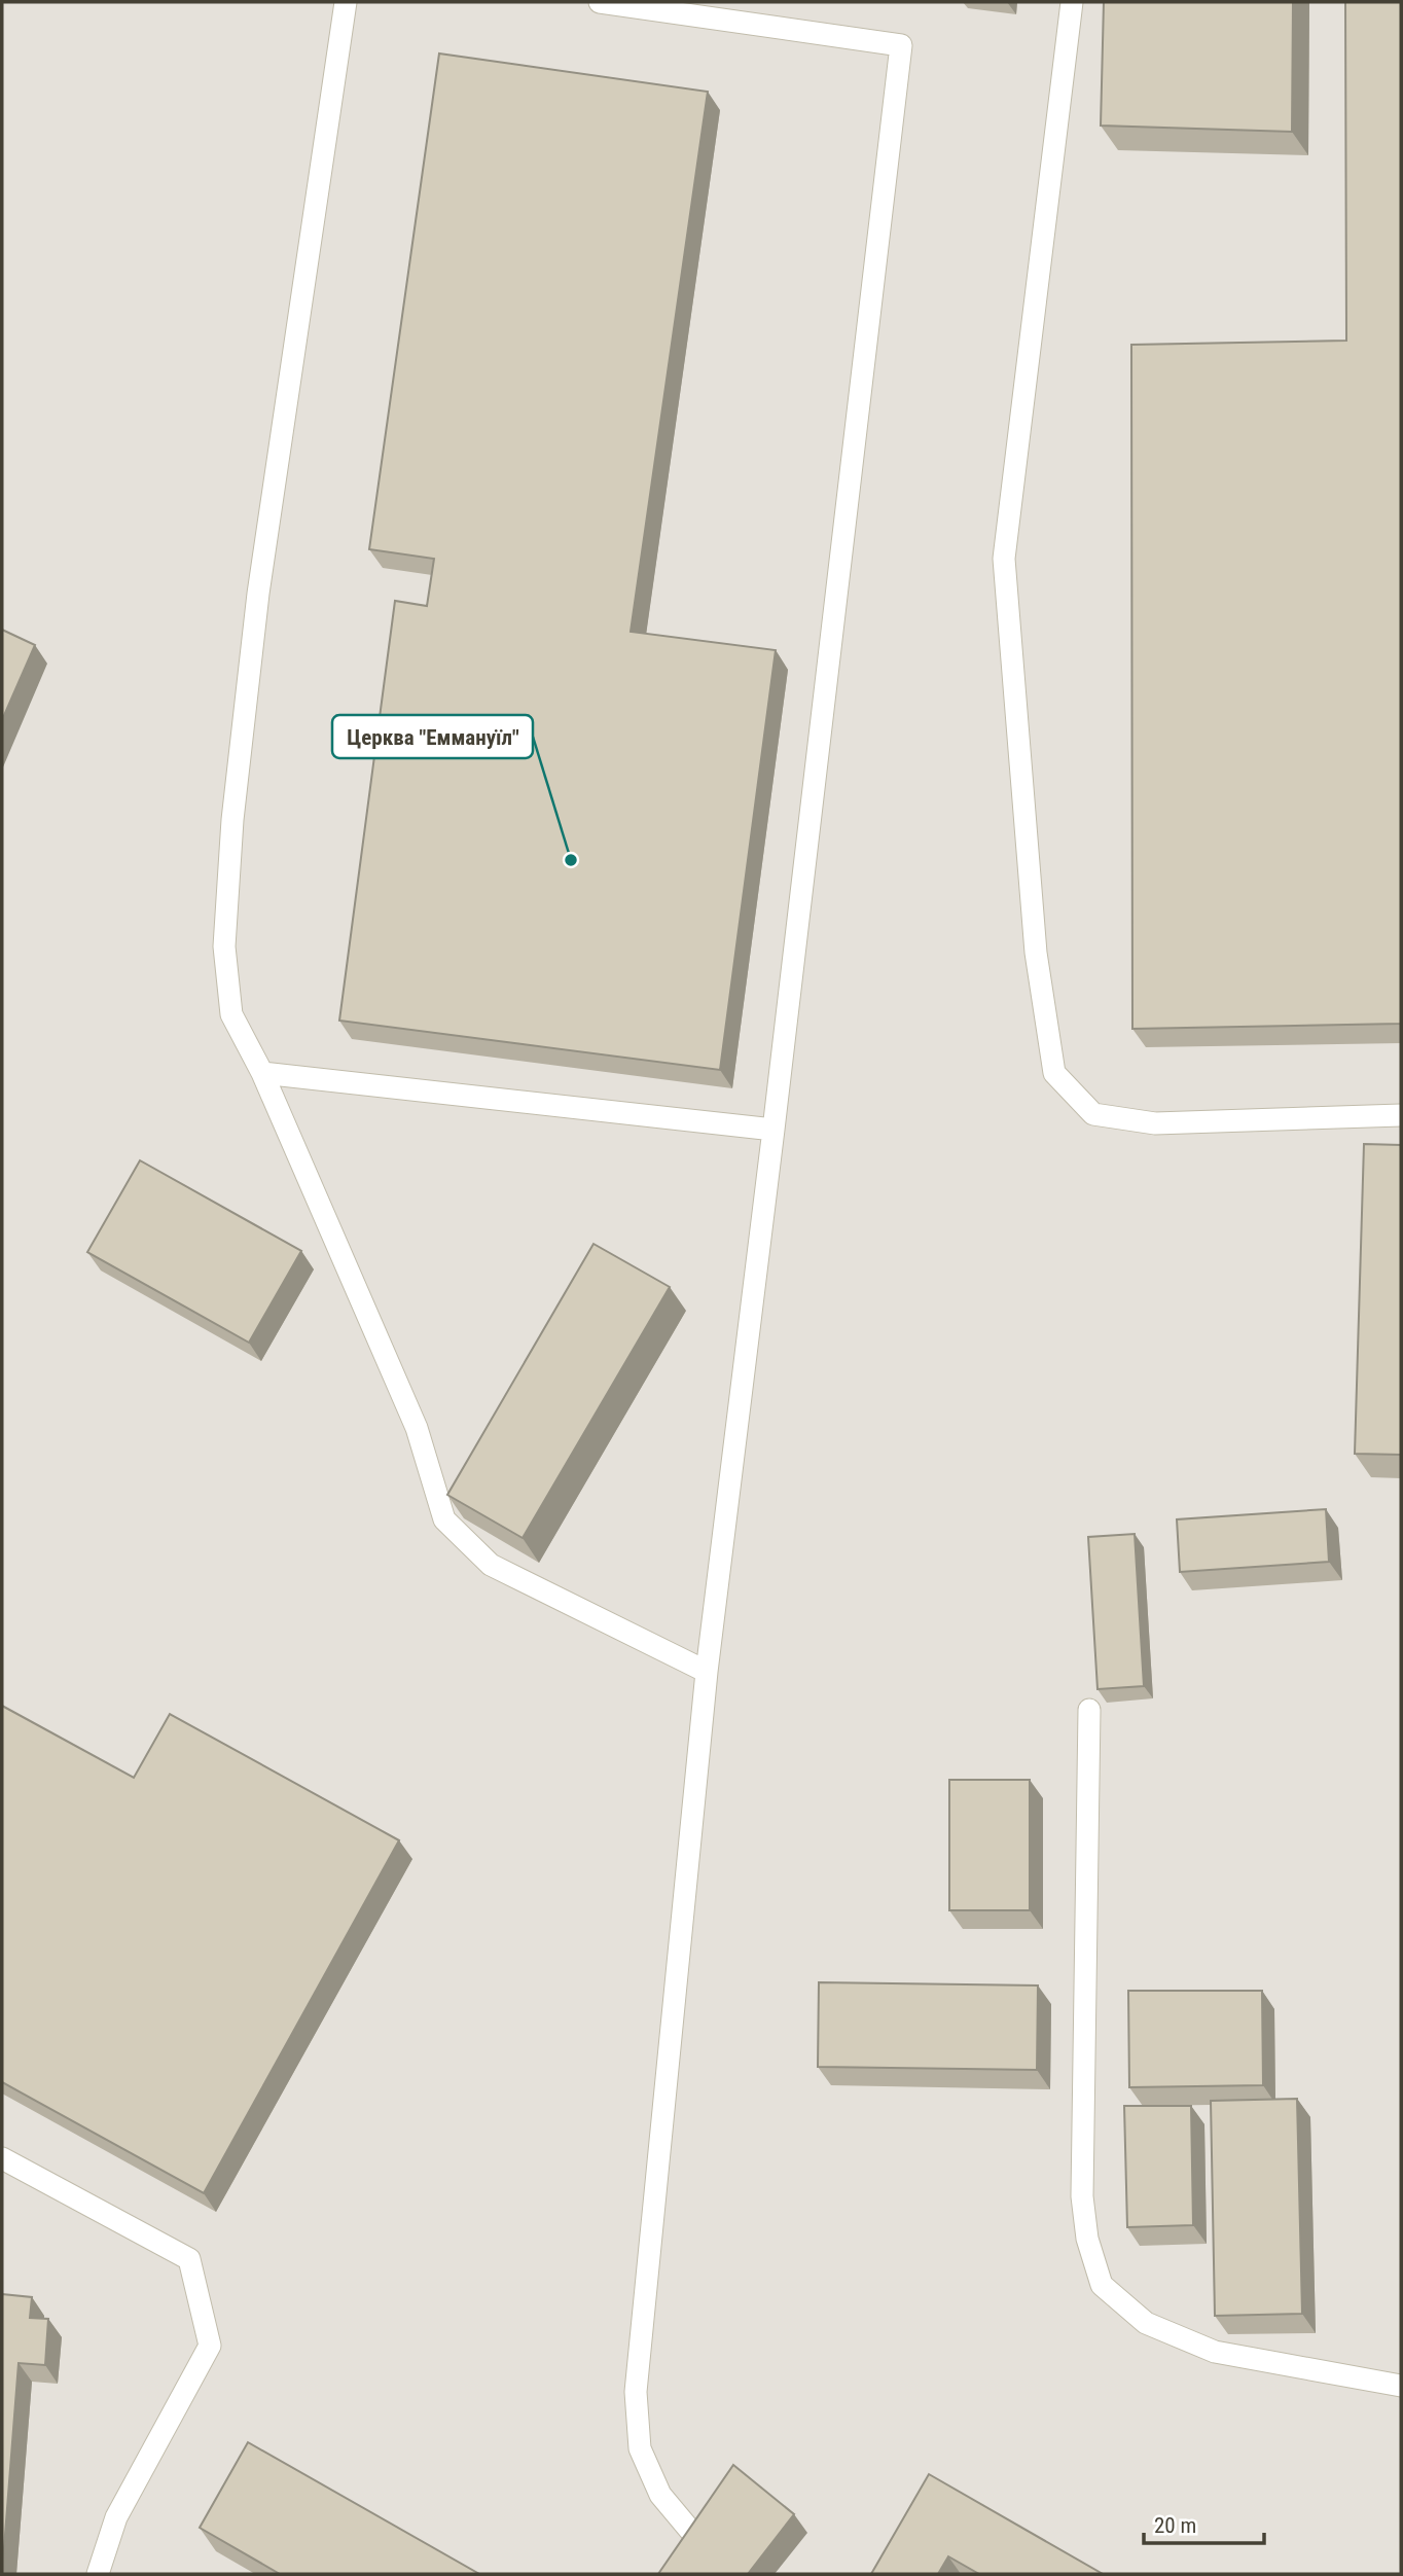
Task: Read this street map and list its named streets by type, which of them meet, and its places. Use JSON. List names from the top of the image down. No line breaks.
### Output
{"places":["Церква \"Еммануїл\""],"scale_bar":"20 m"}
